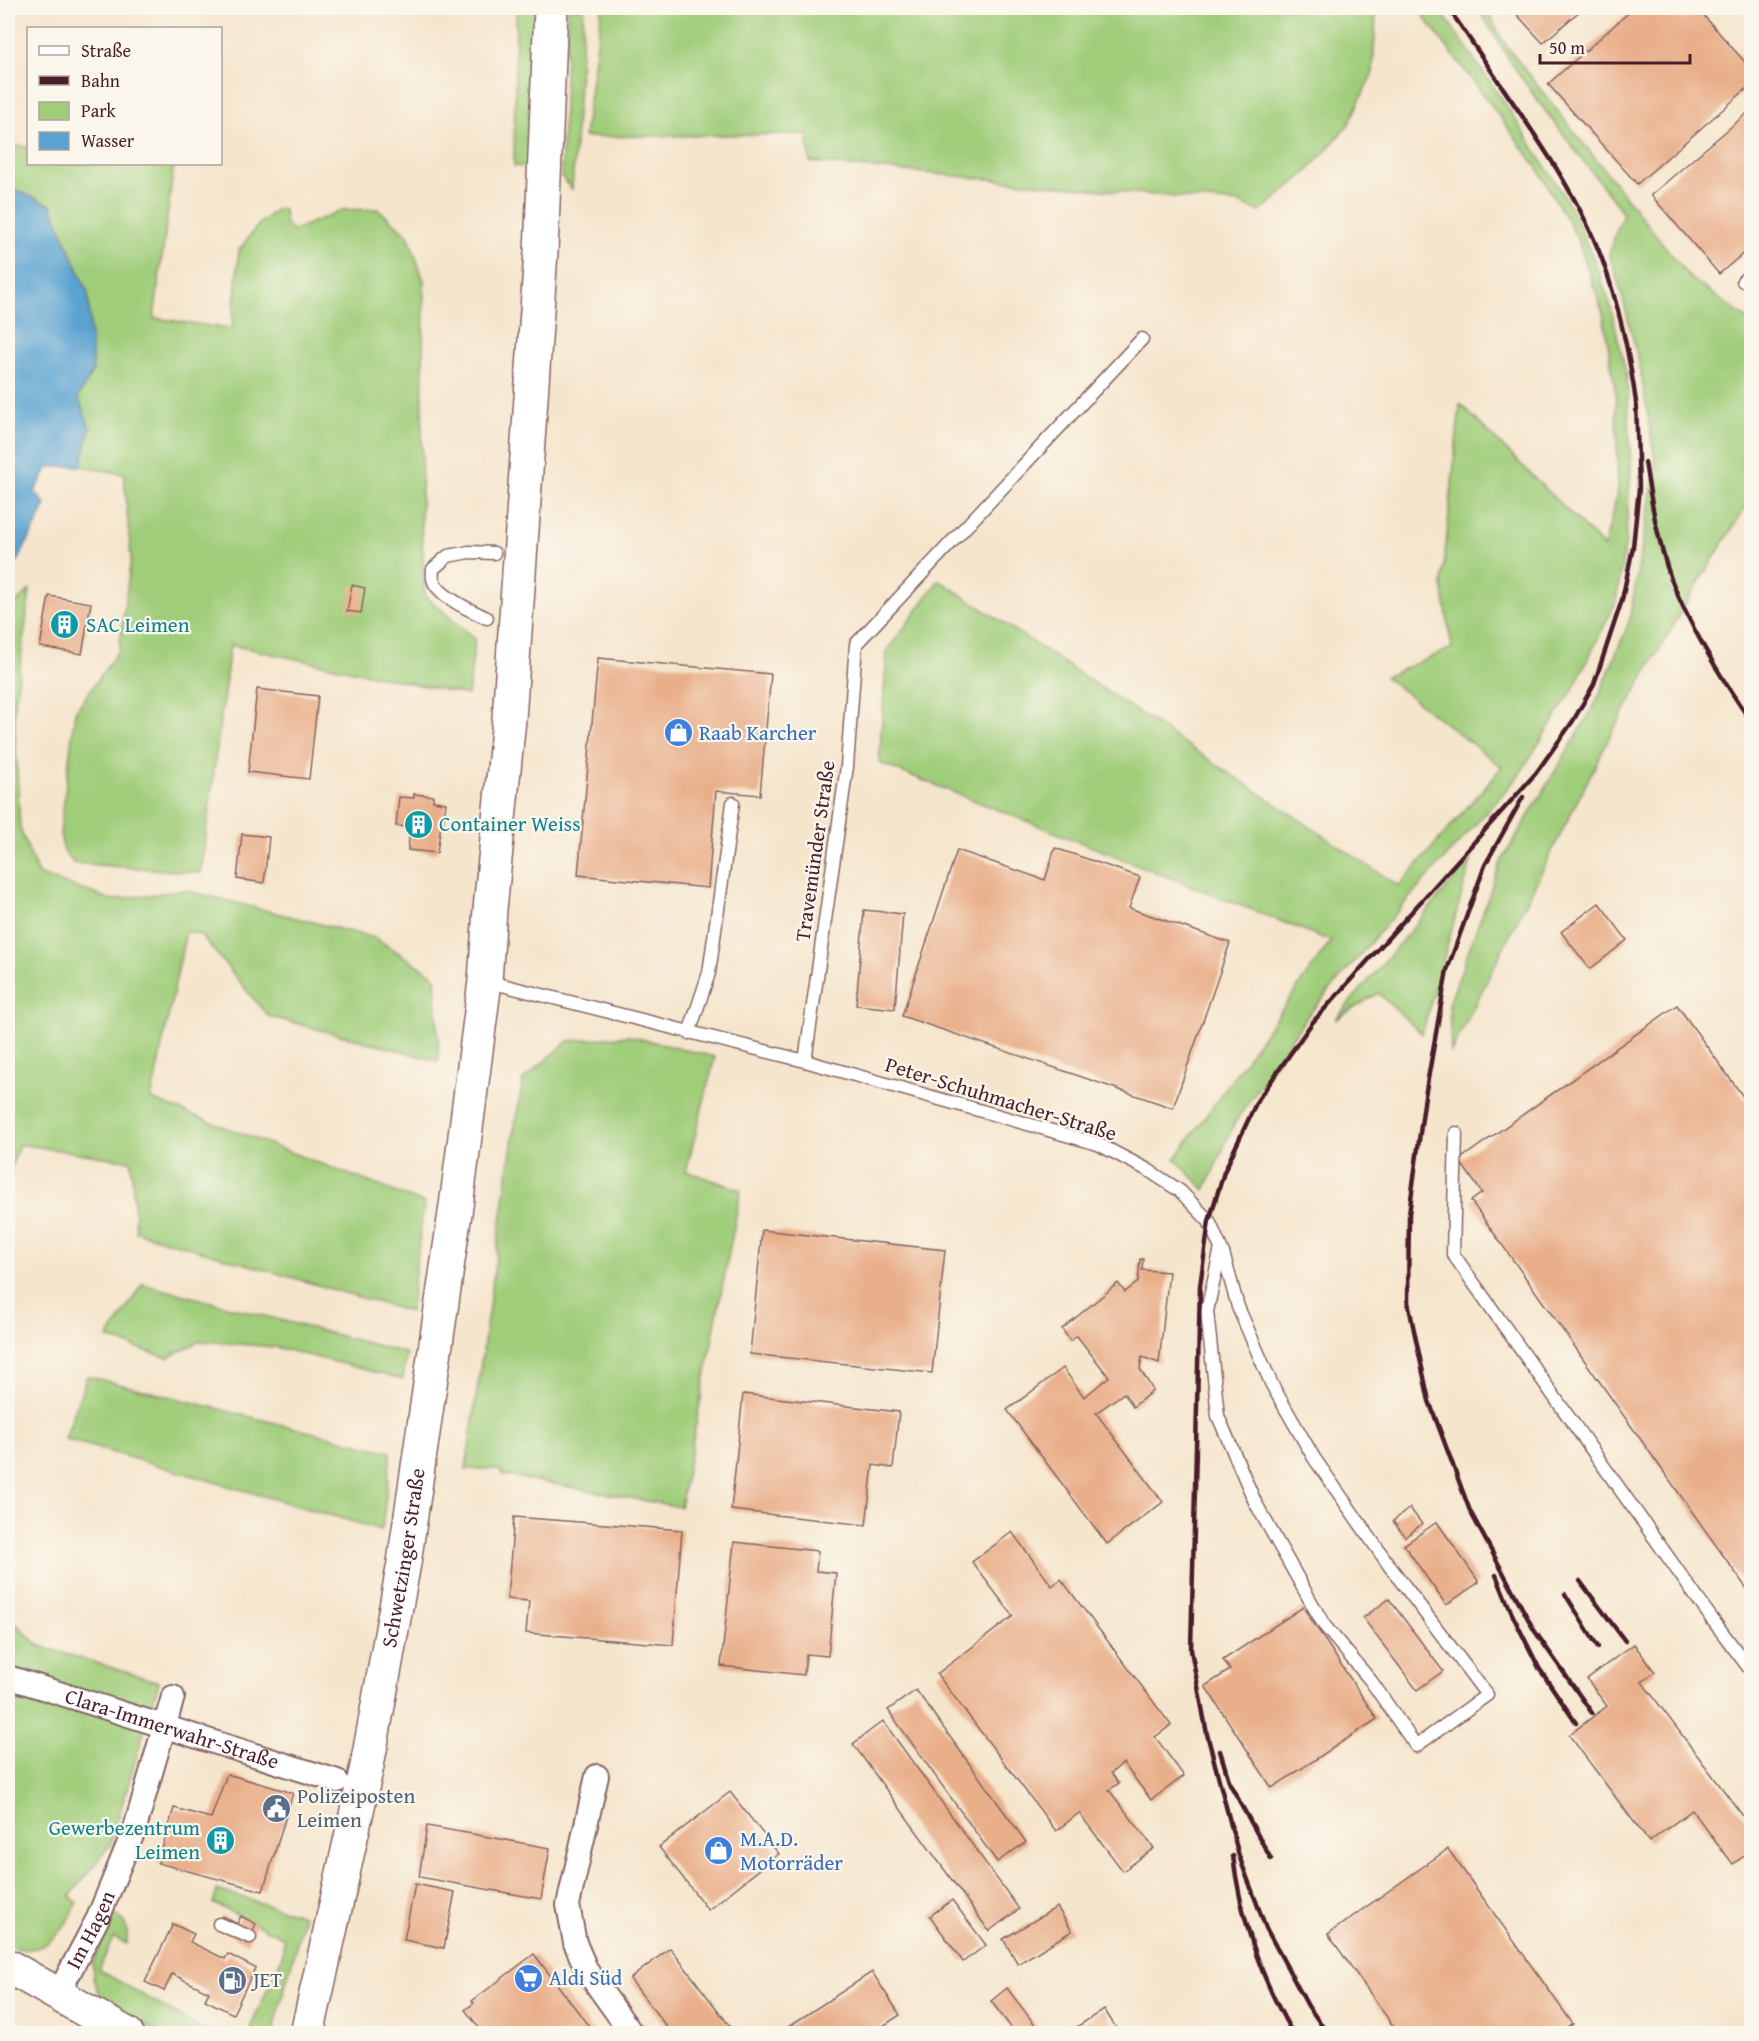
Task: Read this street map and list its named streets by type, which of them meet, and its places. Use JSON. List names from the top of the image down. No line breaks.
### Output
{"streets":{"main road":["Schwetzinger Straße"],"street":["Clara-Immerwahr-Straße","Im Hagen"],"lane":["Travemünder Straße","Peter-Schuhmacher-Straße"]},"crossings":[["Travemünder Straße","Peter-Schuhmacher-Straße"],["Peter-Schuhmacher-Straße","Schwetzinger Straße"],["Clara-Immerwahr-Straße","Im Hagen"]],"places":{"building":["SAC Leimen","Container Weiss","Gewerbezentrum Leimen"],"shop":["Raab Karcher","M.A.D. Motorräder"],"public building":["Polizeiposten Leimen"],"supermarket":["Aldi Süd"],"fuel station":["JET"]},"legend":["Straße","Bahn","Park","Wasser"],"scale_bar":"50 m"}
